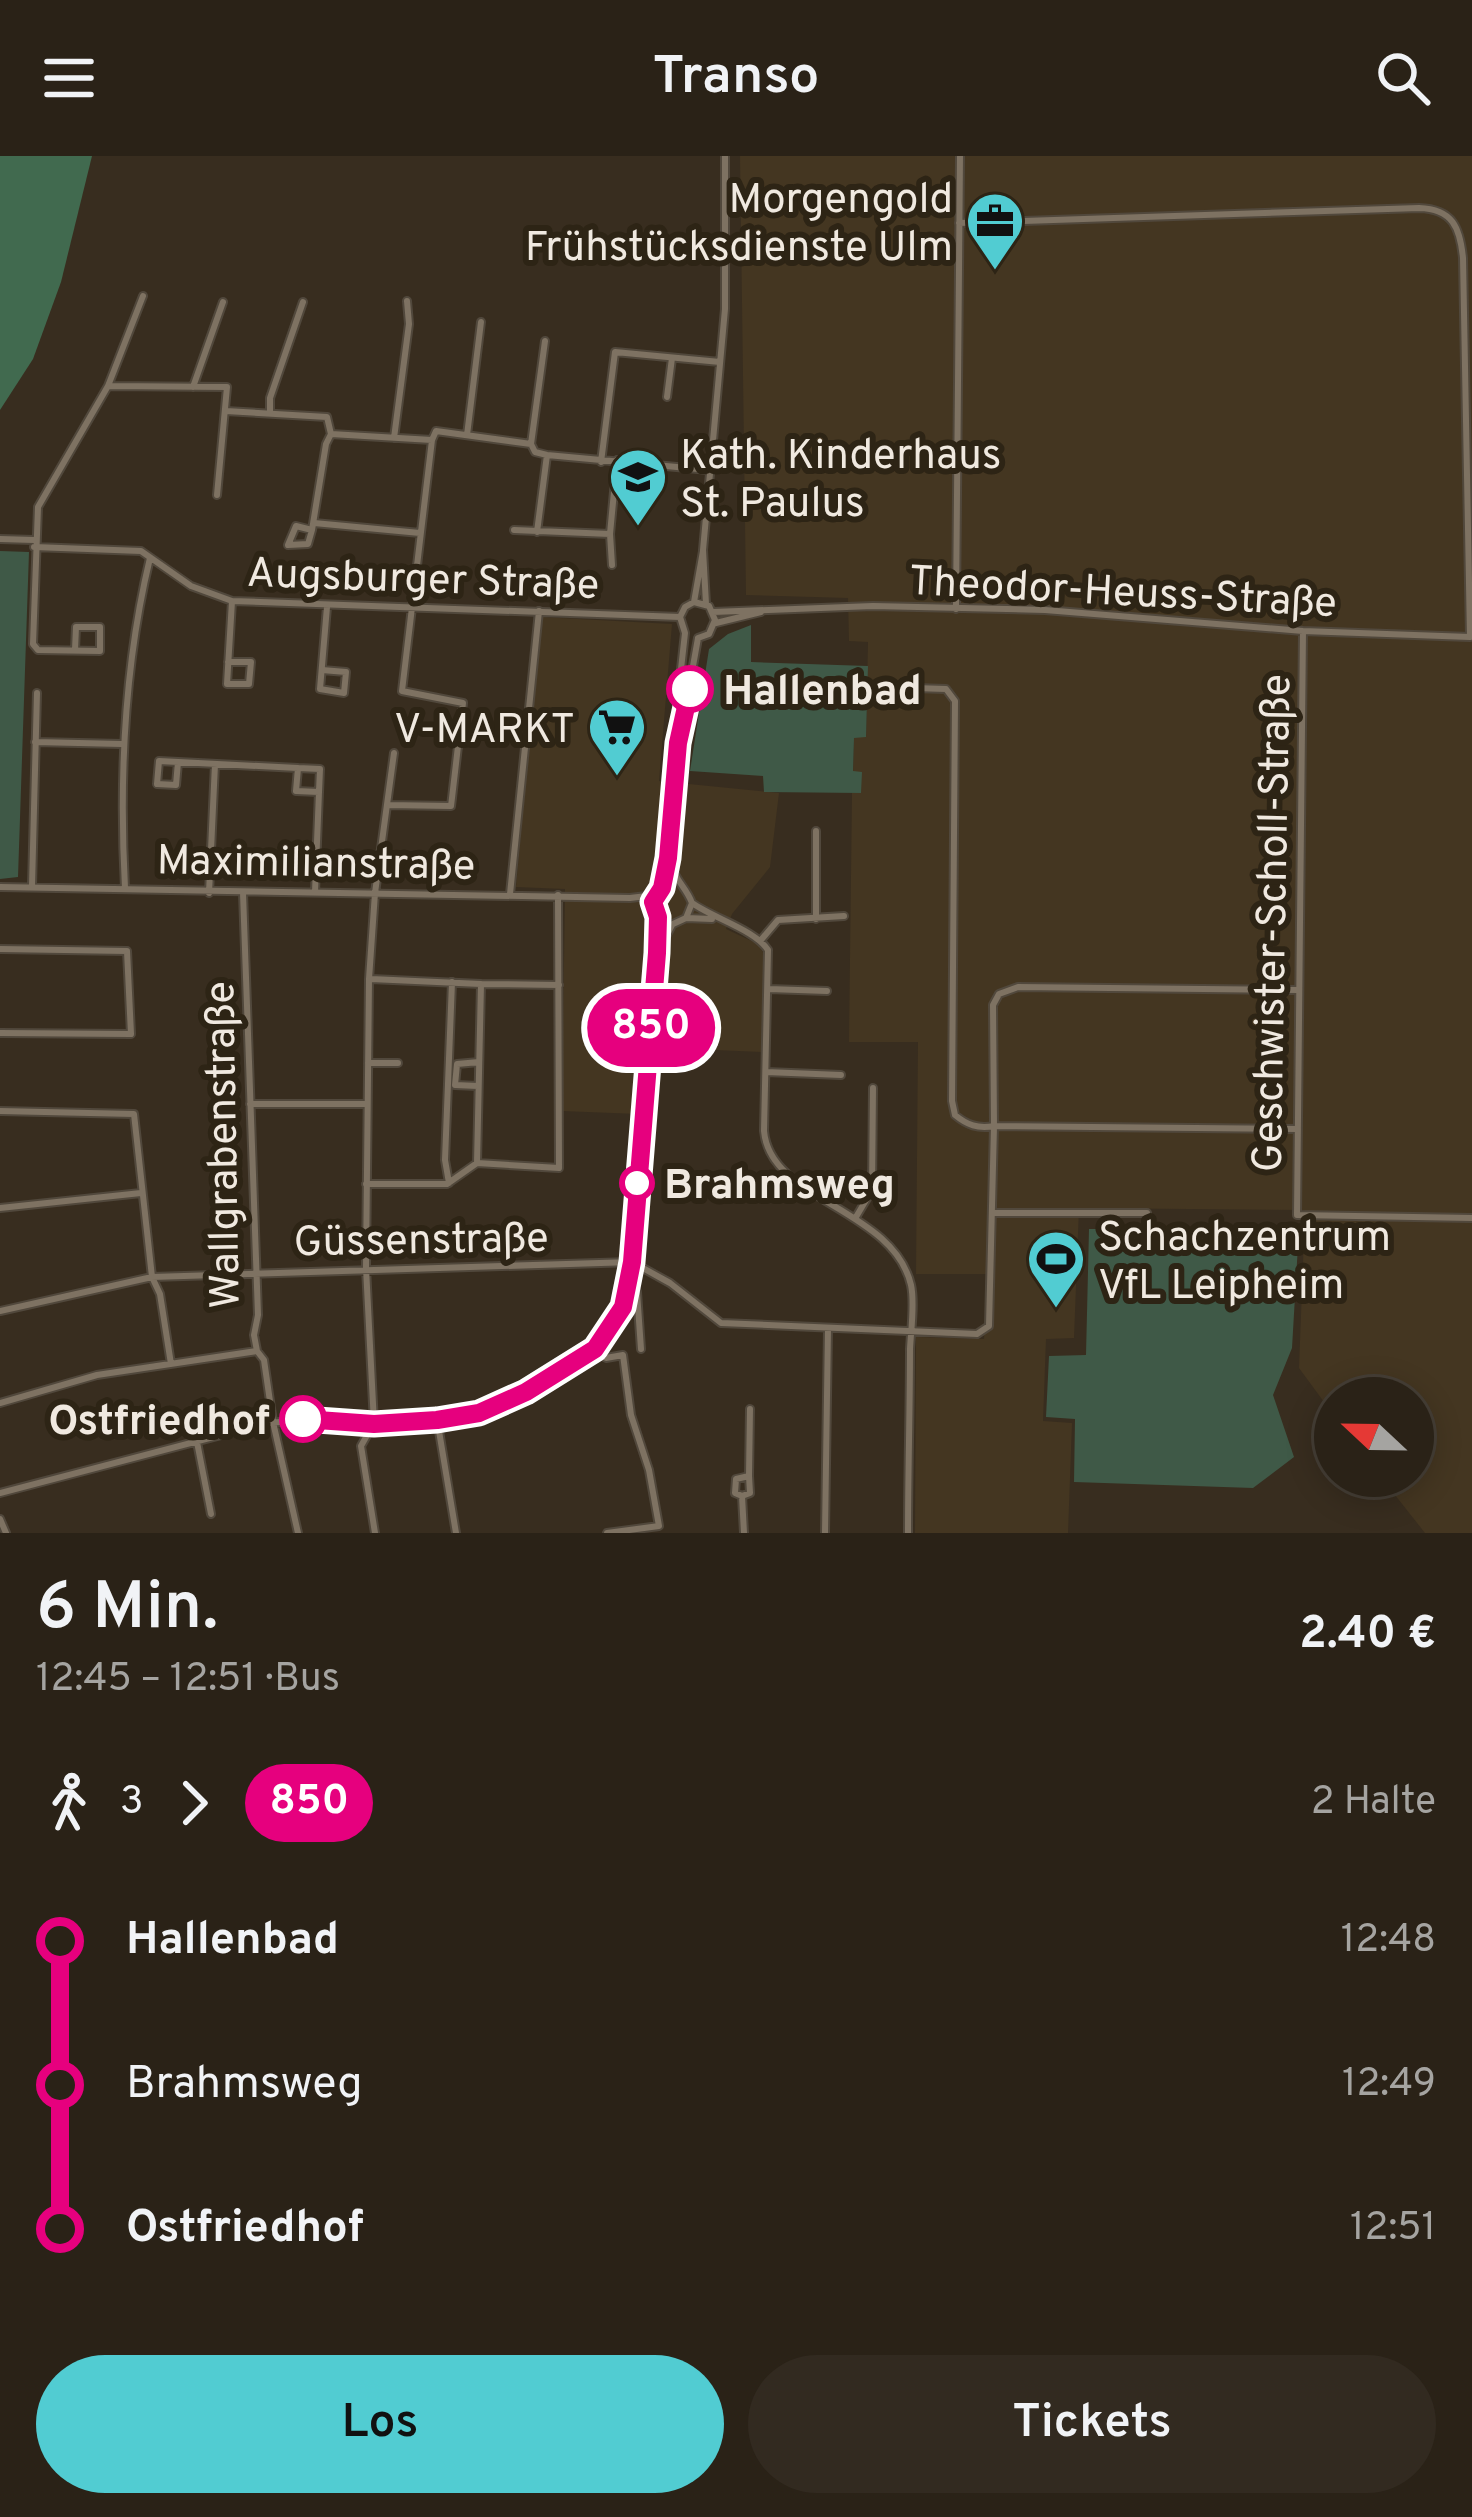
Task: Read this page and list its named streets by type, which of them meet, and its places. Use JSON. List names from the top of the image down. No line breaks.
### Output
{"streets":{"street":["Augsburger Straße","Theodor-Heuss-Straße","Maximilianstraße","Geschwister-Scholl-Straße","Wallgrabenstraße","Güssenstraße"]},"crossings":[["Augsburger Straße","Theodor-Heuss-Straße"],["Theodor-Heuss-Straße","Geschwister-Scholl-Straße"],["Maximilianstraße","Wallgrabenstraße"],["Wallgrabenstraße","Güssenstraße"]],"places":{"office":["Morgengold Frühstücksdienste Ulm"],"school or university":["Kath. Kinderhaus St. Paulus"],"other":["Hallenbad","Brahmsweg","Ostfriedhof"],"supermarket":["V-MARKT"],"sports":["Schachzentrum VfL Leipheim"]},"lines":["bus line 850"],"north":"left","page":{"header":"Transo","on_map":"850","heading":["6 Min.","12:45 – 12:51 · Bus","2.40 €"],"legs":["3","850","2 Halte"],"list":[{"name":"Hallenbad","value":"12:48"},{"name":"Brahmsweg","value":"12:49"},{"name":"Ostfriedhof","value":"12:51"}],"buttons":["Los","Tickets"]}}
